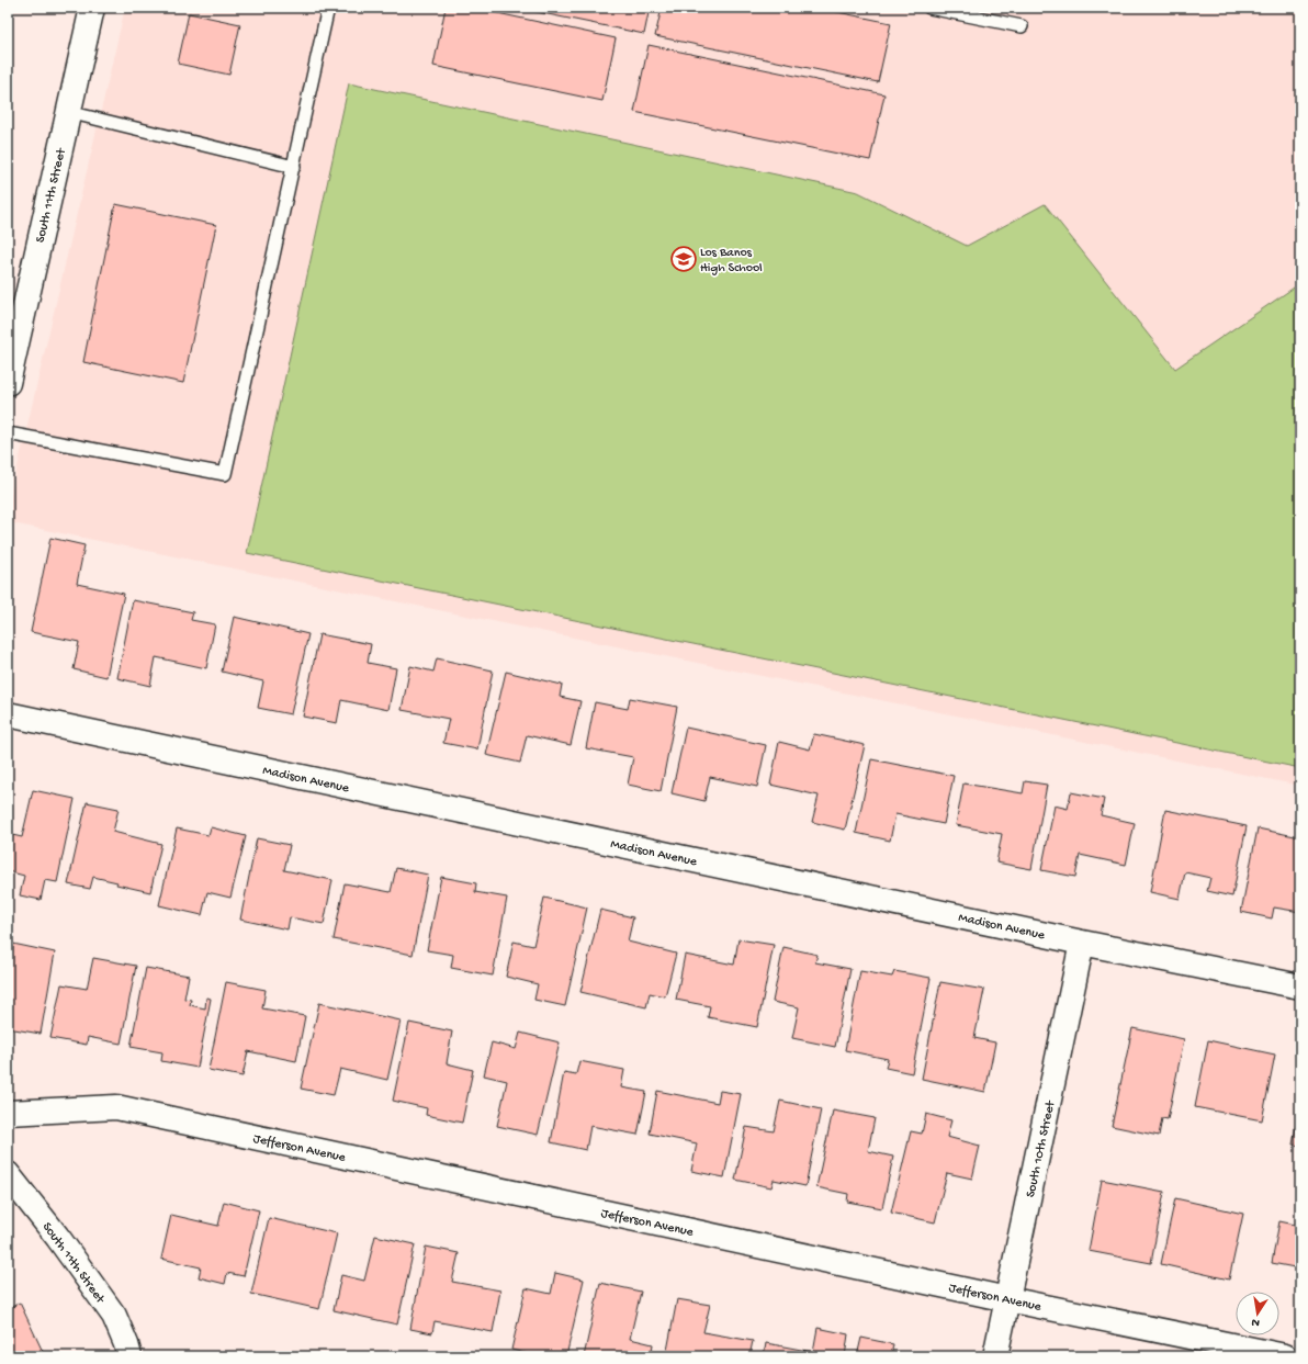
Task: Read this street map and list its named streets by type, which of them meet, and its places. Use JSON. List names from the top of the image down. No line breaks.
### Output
{"streets":{"street":["South 11th Street","Madison Avenue","Jefferson Avenue","South 10th Street"]},"crossings":[["Madison Avenue","South 10th Street"],["Jefferson Avenue","South 10th Street"]],"places":{"school or university":["Los Banos High School"]},"north":"bottom"}
